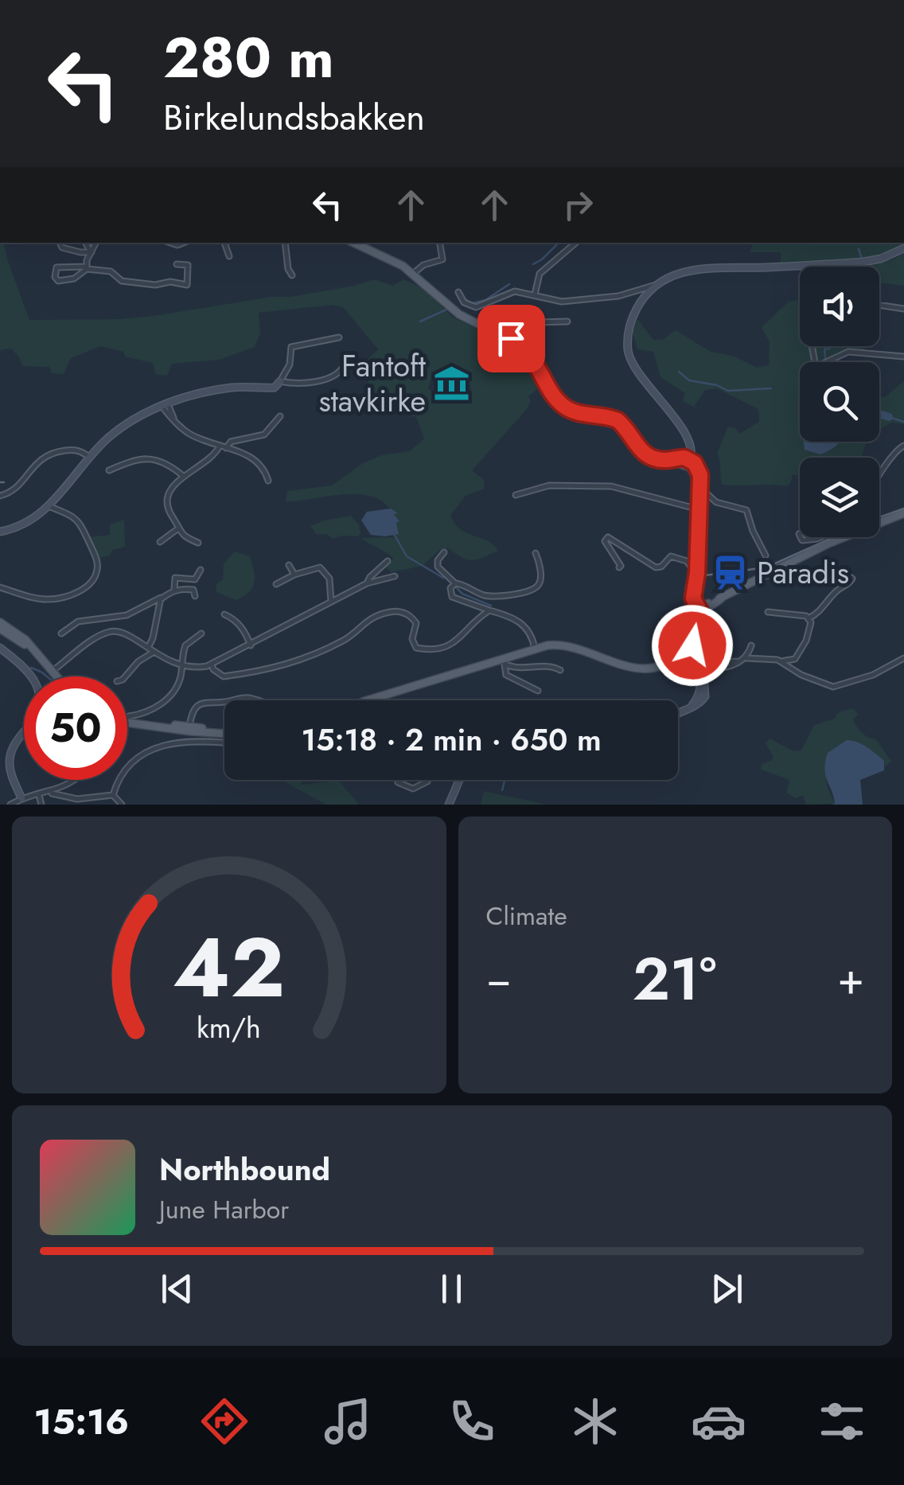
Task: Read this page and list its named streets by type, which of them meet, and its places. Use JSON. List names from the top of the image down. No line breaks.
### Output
{"places":{"museum":["Fantoft stavkirke"],"station":["Paradis"]},"page":{"turn":["280 m","Birkelundsbakken"],"limit":"50","trip":"15:18 · 2 min · 650 m","tile":"Climate","heat":["−","21°","+"],"song":["Northbound","June Harbor"],"tabs":"15:16","gauge":["42","km/h"]}}
